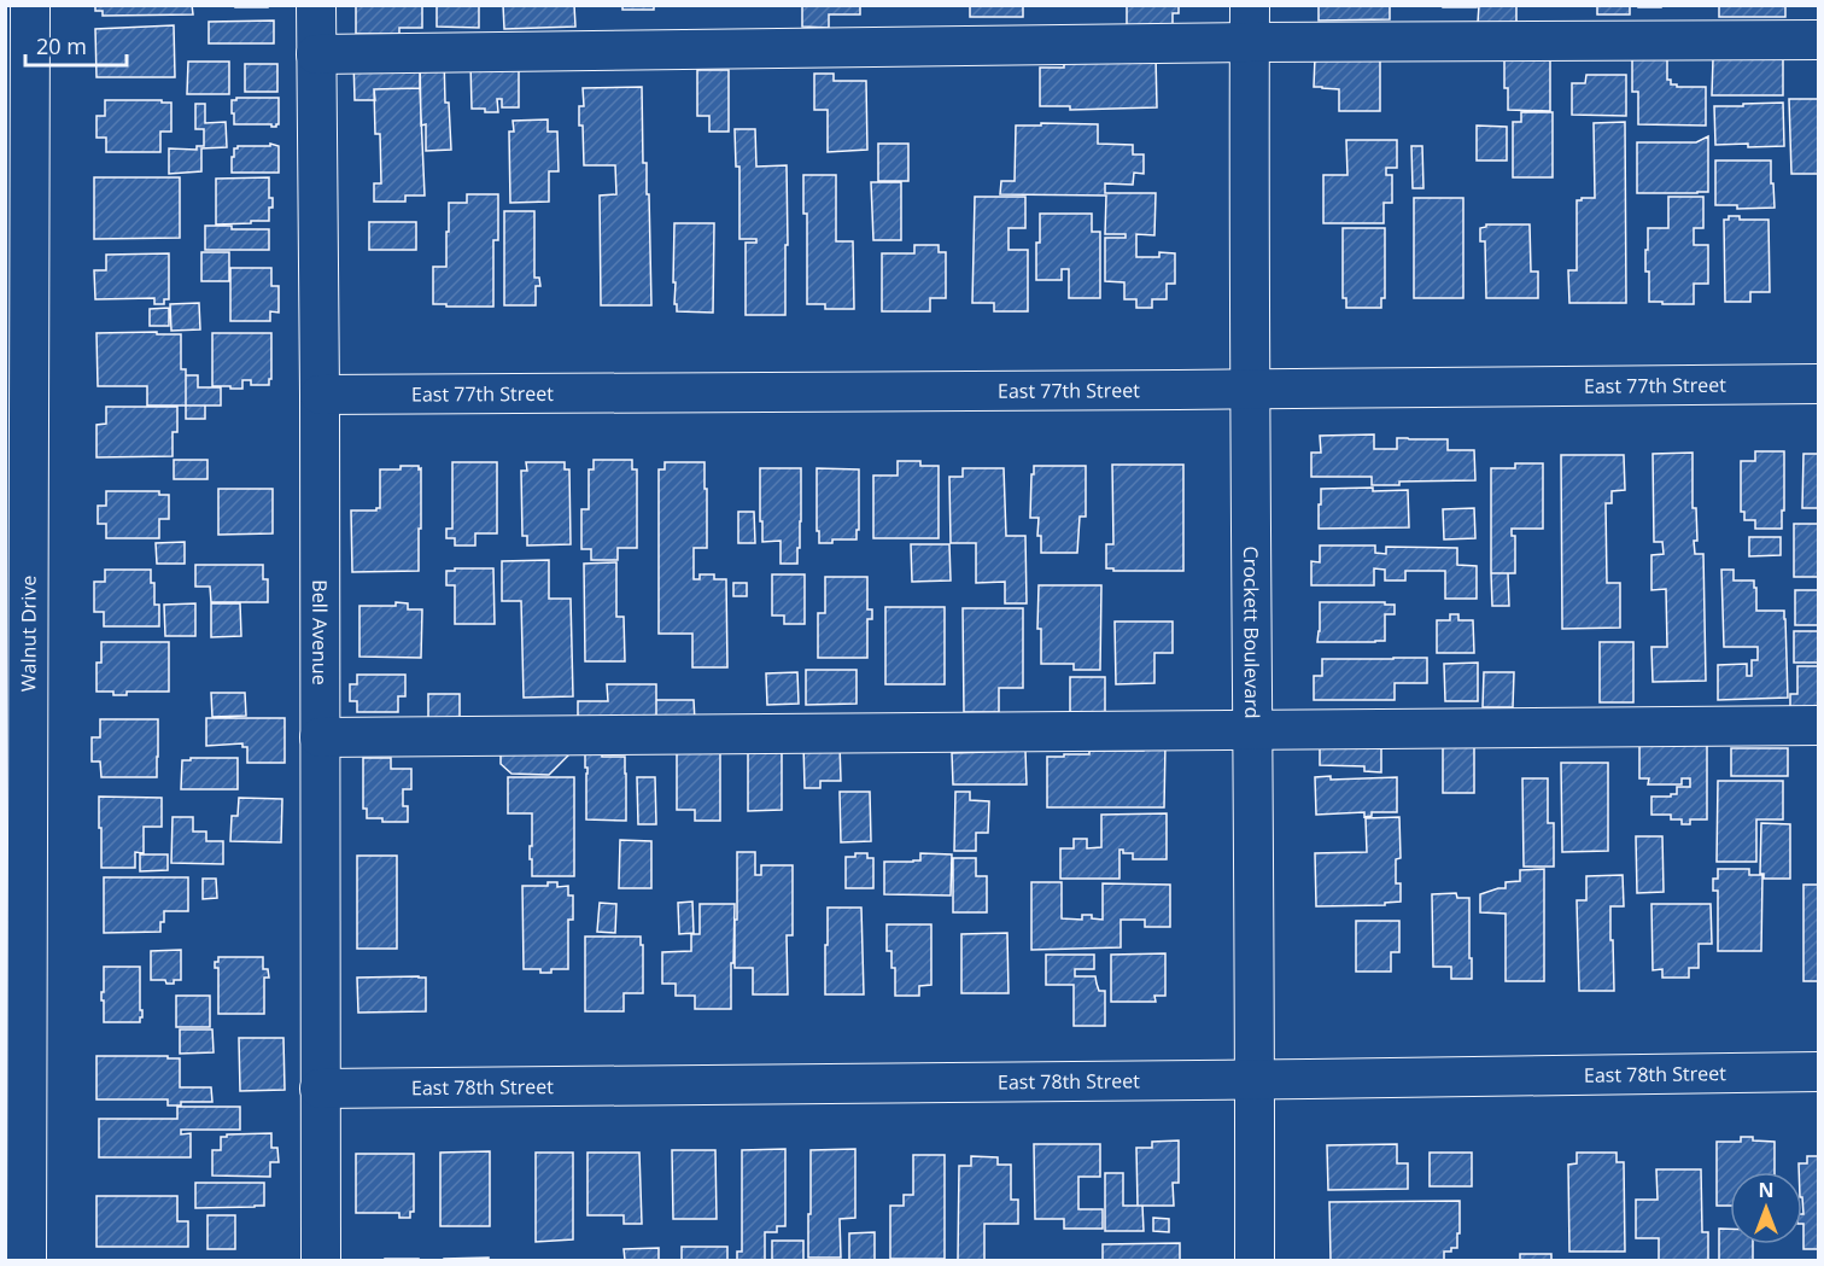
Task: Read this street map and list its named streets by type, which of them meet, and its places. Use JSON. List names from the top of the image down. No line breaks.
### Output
{"streets":{"street":["East 77th Street","Bell Avenue","Walnut Drive","Crockett Boulevard","East 78th Street"]},"crossings":[["East 77th Street","Bell Avenue"],["East 77th Street","Crockett Boulevard"],["Bell Avenue","East 78th Street"],["Crockett Boulevard","East 78th Street"]],"scale_bar":"20 m","north":"top"}
